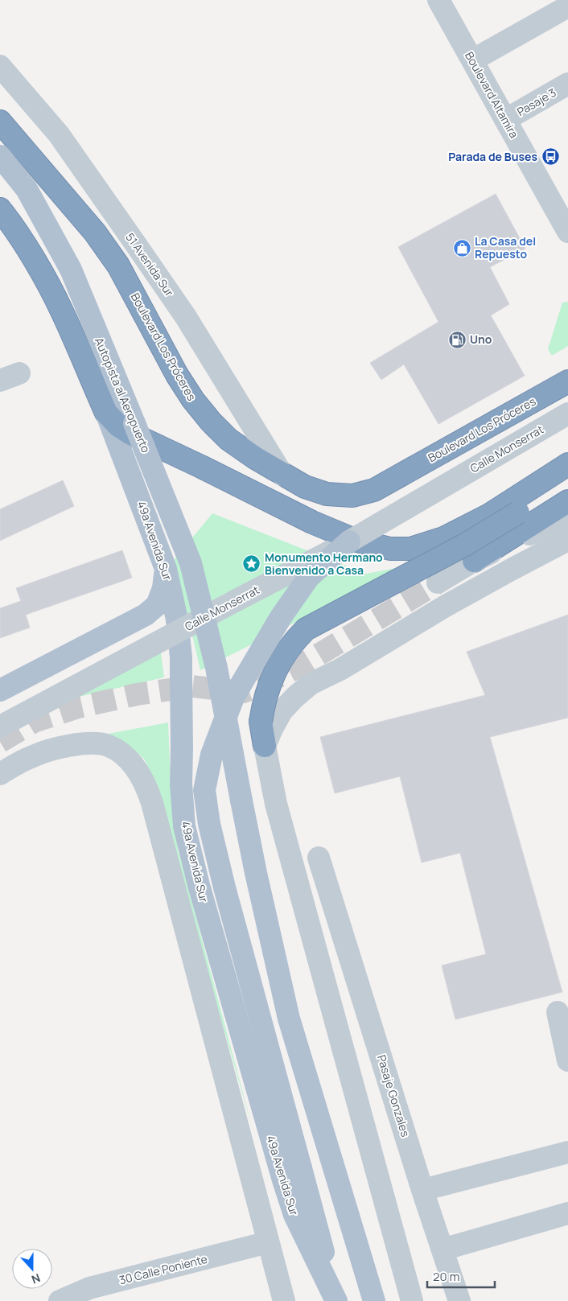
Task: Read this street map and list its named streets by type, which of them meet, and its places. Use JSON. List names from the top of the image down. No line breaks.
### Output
{"streets":{"highway":["Boulevard Los Próceres"],"main road":["Autopista al Aeropuerto","49a Avenida Sur"],"street":["Boulevard Altamira","Pasaje 3","51 Avenida Sur","Calle Monserrat","Pasaje Gonzales","30 Calle Poniente"]},"crossings":[["Boulevard Altamira","Pasaje 3"],["51 Avenida Sur","Boulevard Los Próceres"]],"places":{"bus stop":["Parada de Buses"],"shop":["La Casa del Repuesto"],"fuel station":["Uno"],"place":["Monumento Hermano Bienvenido a Casa"]},"scale_bar":"20 m","north":"bottom"}
